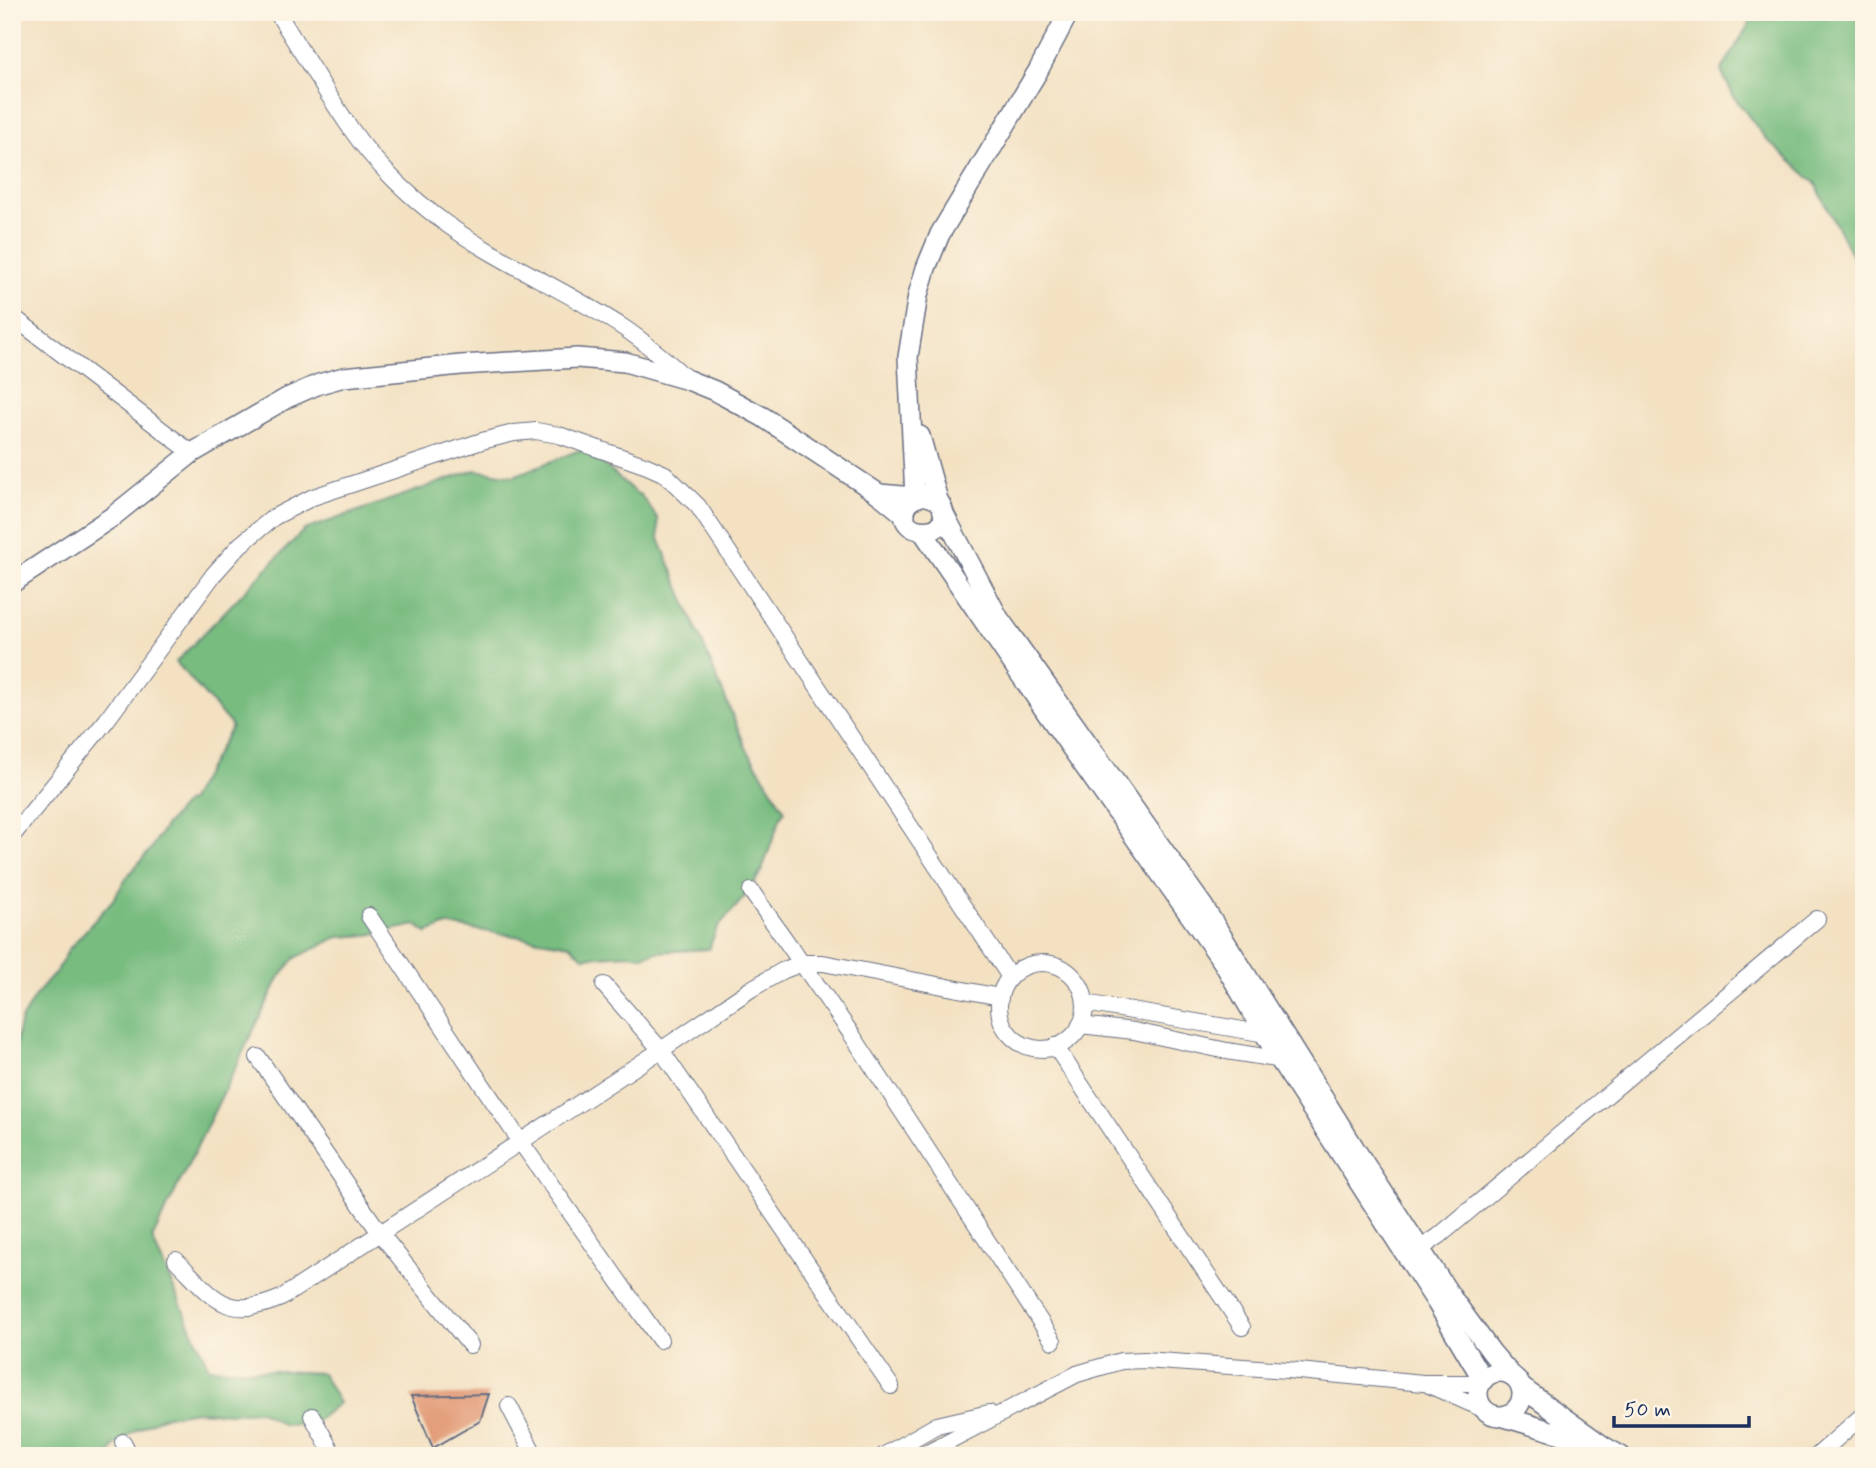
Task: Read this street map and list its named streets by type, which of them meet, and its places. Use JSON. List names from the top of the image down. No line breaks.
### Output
{"scale_bar":"50 m"}
